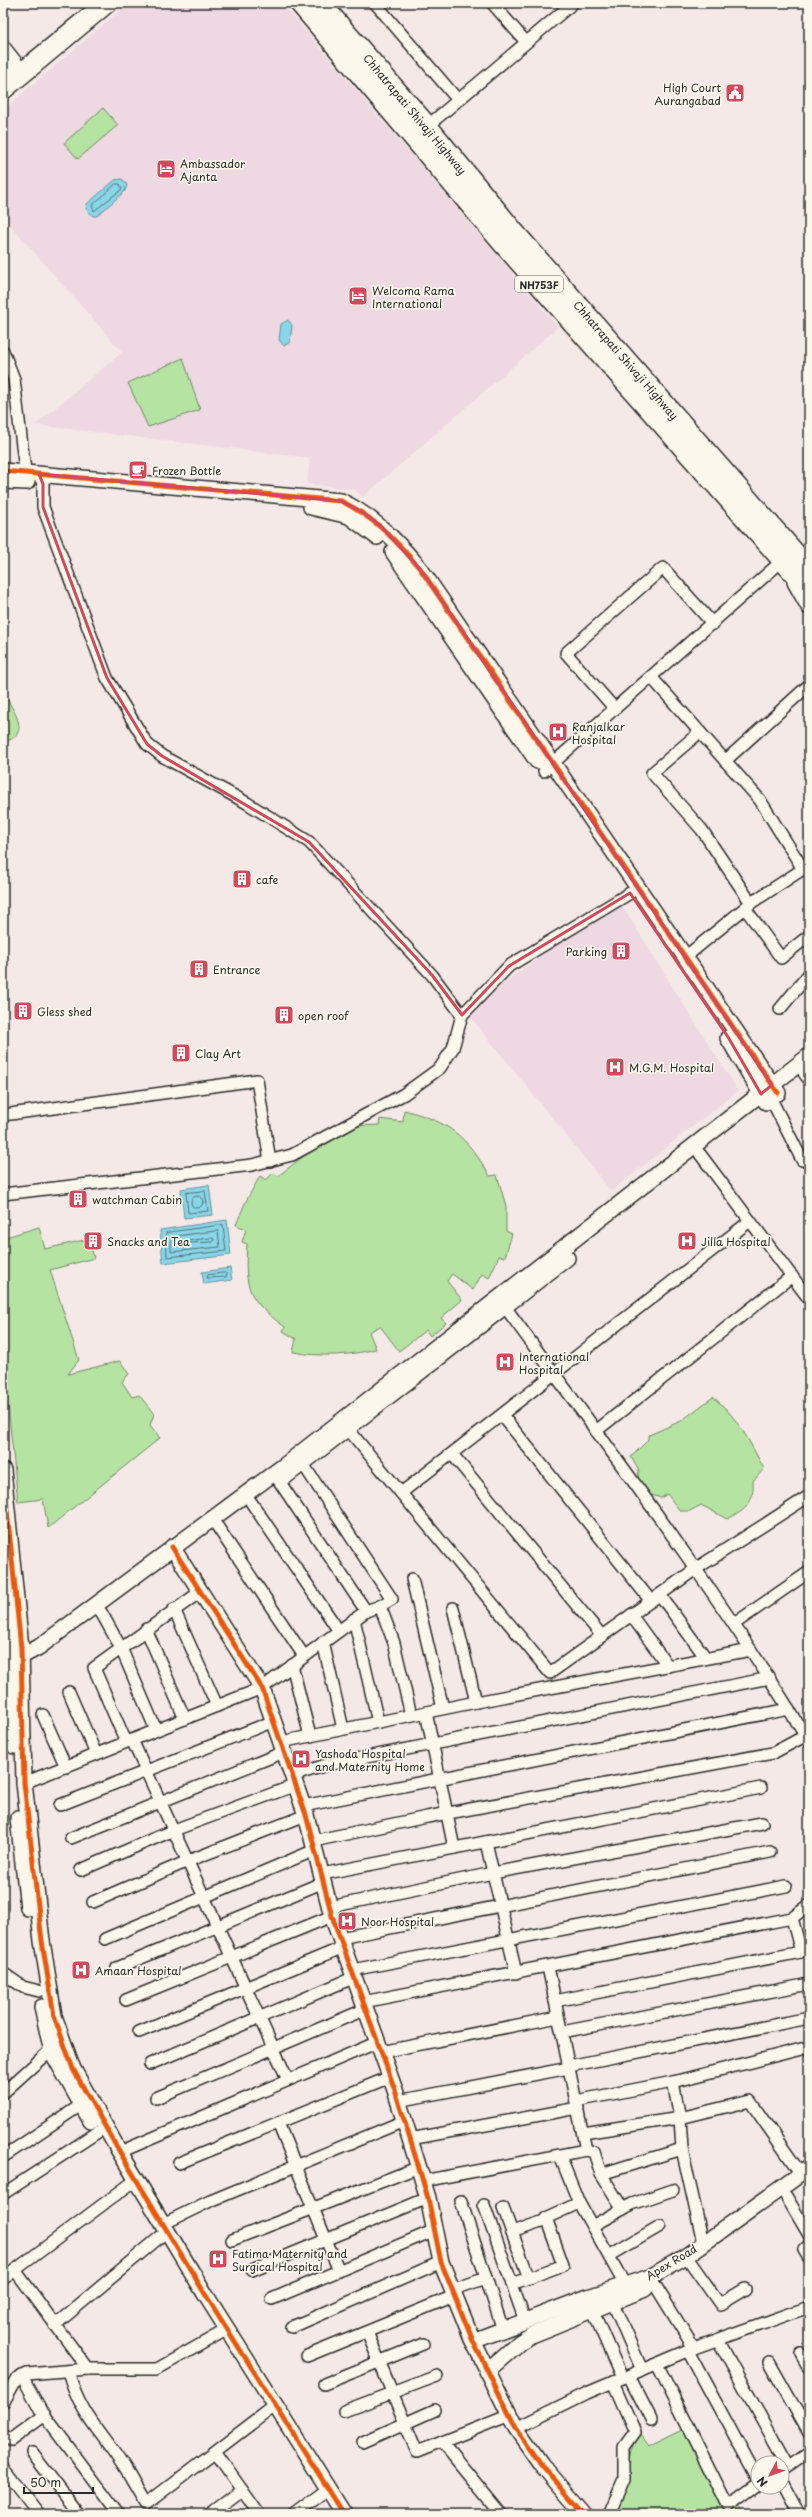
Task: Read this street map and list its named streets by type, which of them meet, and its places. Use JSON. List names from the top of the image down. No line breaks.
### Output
{"streets":{"highway":["Chhatrapati Shivaji Highway","NH753F"],"street":["Apex Road"]},"crossings":[["Chhatrapati Shivaji Highway","NH753F"]],"places":{"public building":["High Court Aurangabad"],"hotel":["Ambassador Ajanta","Welcoma Rama International"],"cafe":["Frozen Bottle"],"hospital":["Ranjalkar Hospital","M.G.M. Hospital","Jilla Hospital","International Hospital","Yashoda Hospital and Maternity Home","Noor Hospital","Amaan Hospital","Fatima Maternity and Surgical Hospital"],"building":["cafe","Parking","Entrance","Gless shed","open roof","Clay Art","watchman Cabin","Snacks and Tea"]},"scale_bar":"50 m","north":"bottom left"}
